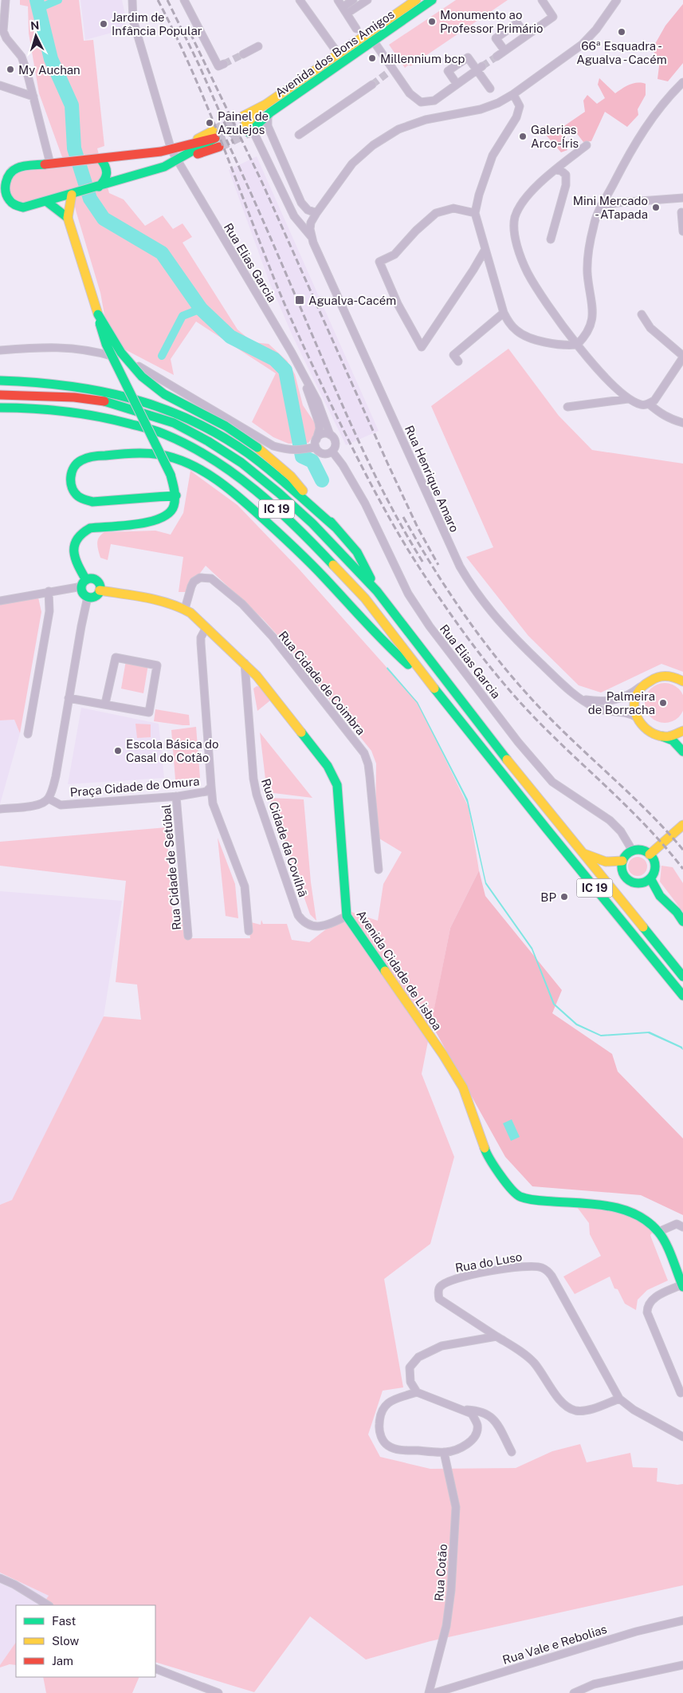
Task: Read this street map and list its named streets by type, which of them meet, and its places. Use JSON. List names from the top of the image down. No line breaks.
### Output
{"streets":{"main road":["Avenida dos Bons Amigos","IC 19","Avenida Cidade de Lisboa"],"street":["Rua Elias Garcia","Rua Henrique Amaro","Rua Cidade de Coimbra","Praça Cidade de Omura","Rua Cidade da Covilhã","Rua Cidade de Setúbal","Rua do Luso","Rua Cotão","Rua Vale e Rebolias"]},"crossings":[["Avenida dos Bons Amigos","Rua Henrique Amaro"],["Rua Cidade de Coimbra","Avenida Cidade de Lisboa"],["Praça Cidade de Omura","Rua Cidade de Setúbal"],["Praça Cidade de Omura","Avenida Cidade de Lisboa"],["Rua Cidade da Covilhã","Avenida Cidade de Lisboa"]],"places":{"other":["Monumento ao Professor Primário","Jardim de Infância Popular","66ª Esquadra - Agualva - Cacém","Millennium bcp","My Auchan","Painel de Azulejos","Galerias Arco-Íris","Mini Mercado - ATapada","Palmeira de Borracha","Escola Básica do Casal do Cotão","BP"],"transit":["Agualva-Cacém"]},"legend":["Fast","Slow","Jam"],"north":"top"}
